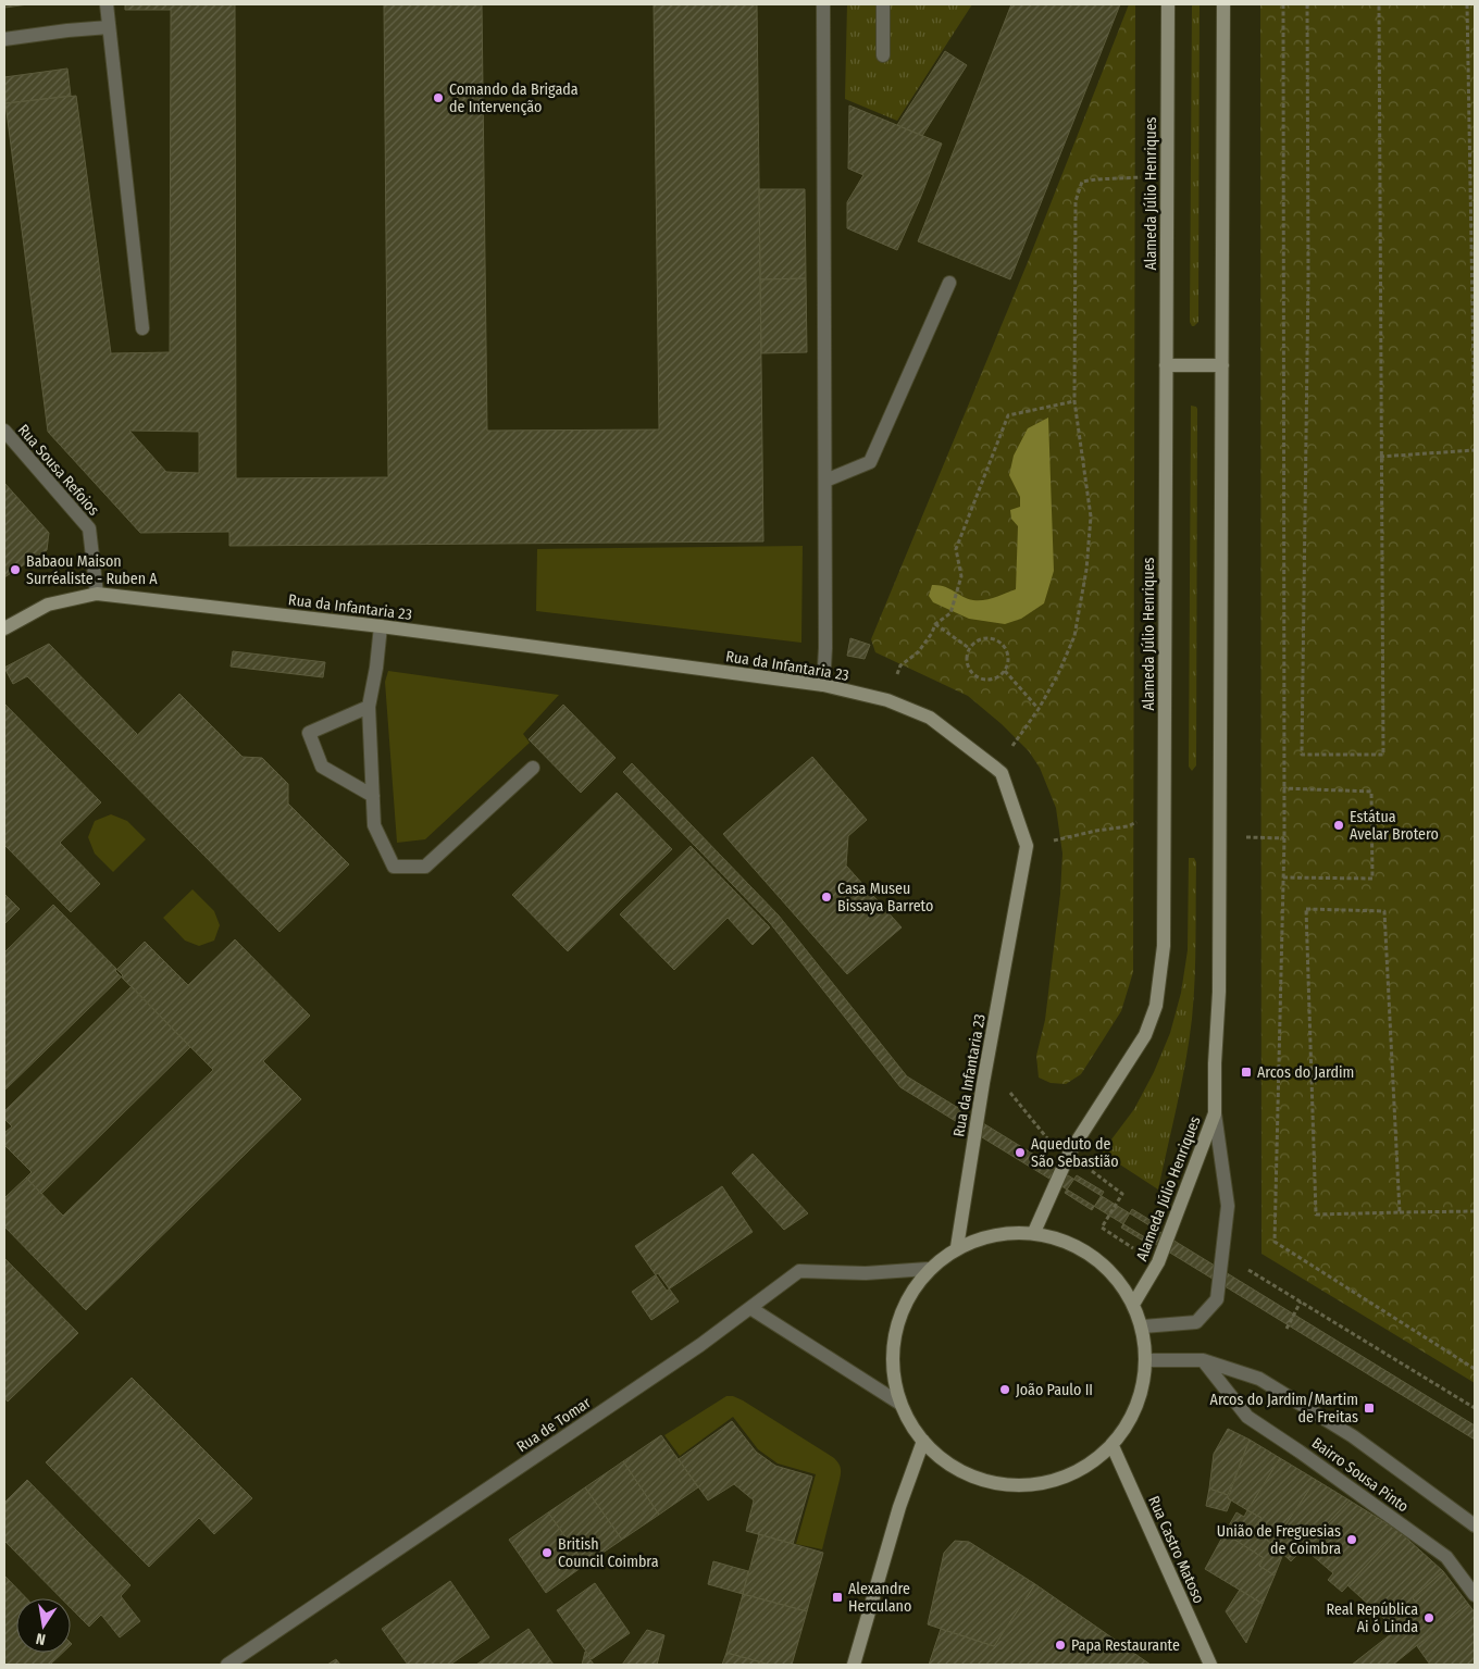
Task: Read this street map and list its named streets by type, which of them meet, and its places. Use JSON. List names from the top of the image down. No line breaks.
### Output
{"streets":{"main road":["Alameda Júlio Henriques","Rua da Infantaria 23","Rua Castro Matoso"],"street":["Rua Sousa Refoios","Rua de Tomar","Bairro Sousa Pinto"]},"crossings":[["Rua Sousa Refoios","Rua da Infantaria 23"]],"places":{"other":["Comando da Brigada de Intervenção","Babaou Maison Surréaliste - Ruben A","Estátua Avelar Brotero","Casa Museu Bissaya Barreto","Aqueduto de São Sebastião","João Paulo II","União de Freguesias de Coimbra","British Council Coimbra","Real República Ai ó Linda","Papa Restaurante"],"transit":["Arcos do Jardim","Arcos do Jardim/Martim de Freitas","Alexandre Herculano"]},"north":"bottom"}
